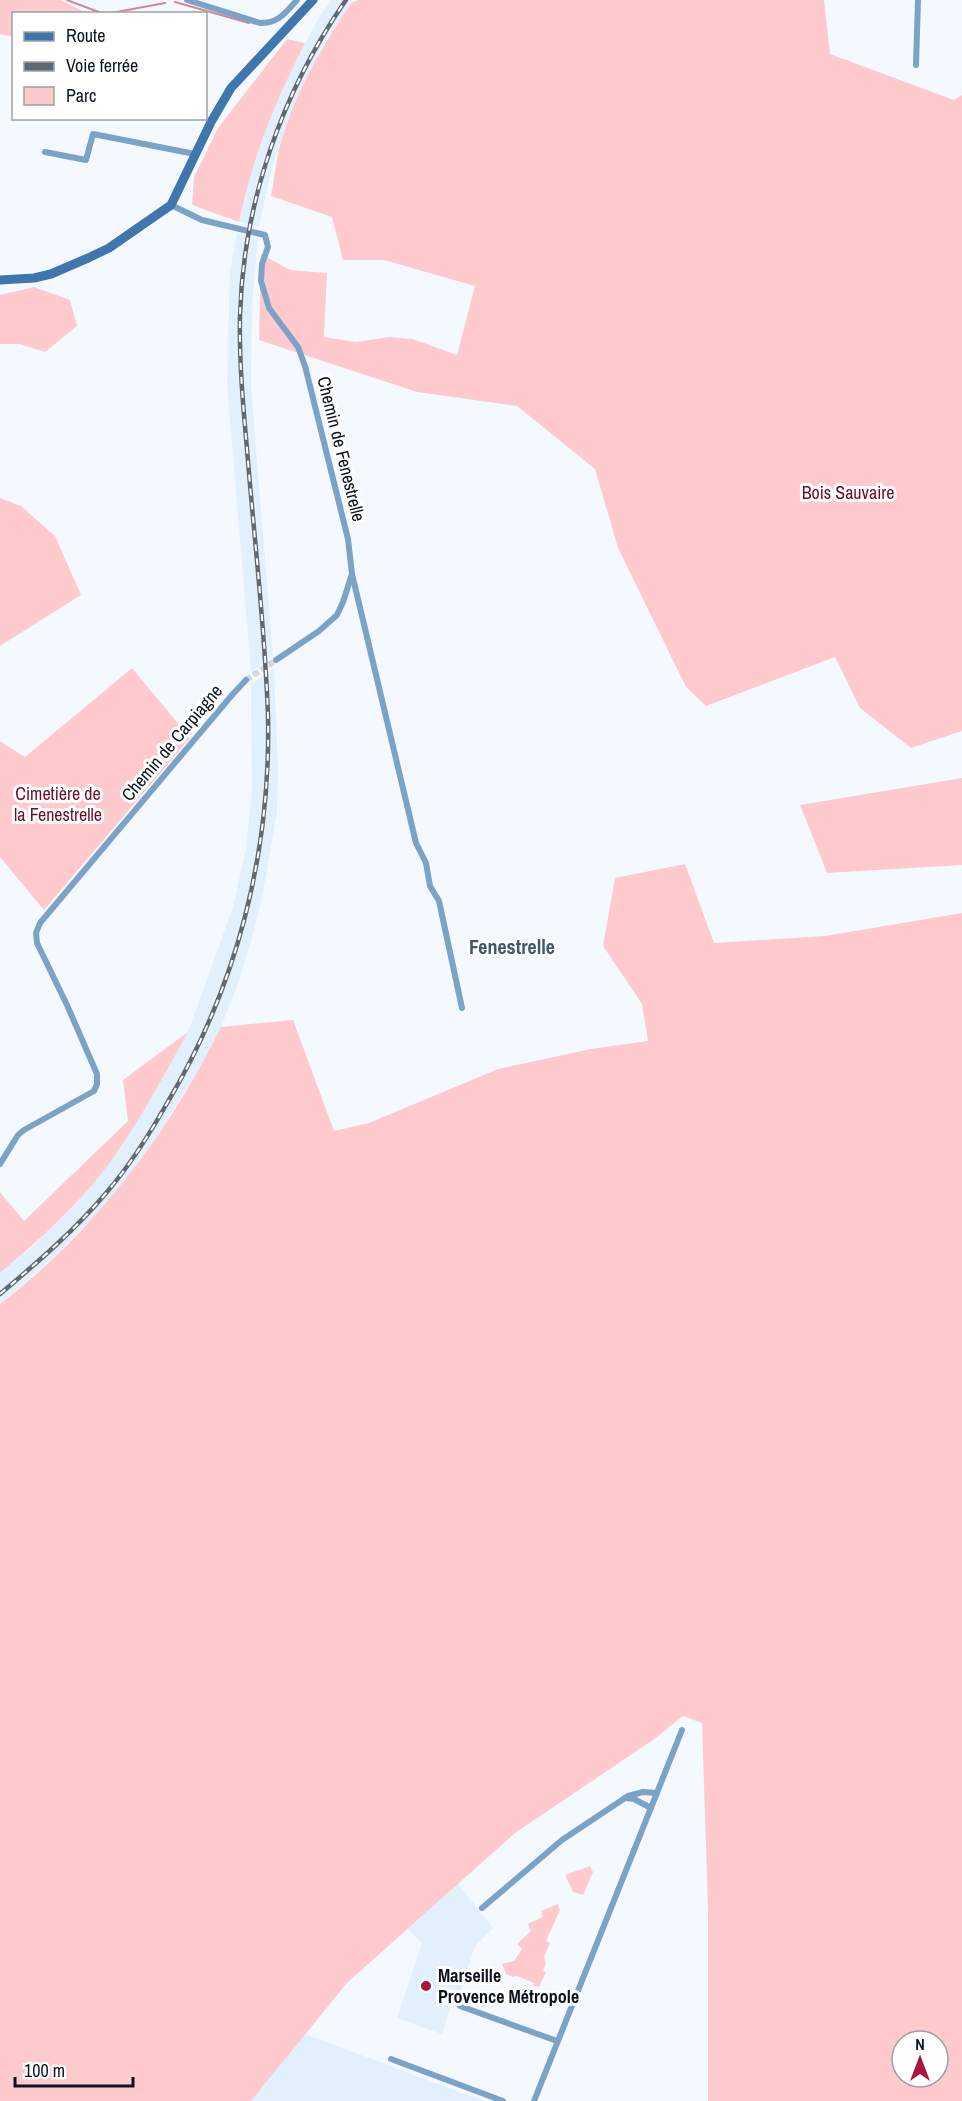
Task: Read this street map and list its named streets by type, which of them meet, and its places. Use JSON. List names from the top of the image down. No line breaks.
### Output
{"streets":{"street":["Chemin de Fenestrelle","Chemin de Carpiagne"]},"districts":["Fenestrelle"],"parks":["Bois Sauvaire","Cimetière de la Fenestrelle"],"places":["Marseille Provence Métropole"],"legend":["Route","Voie ferrée","Parc"],"scale_bar":"100 m","north":"top"}
